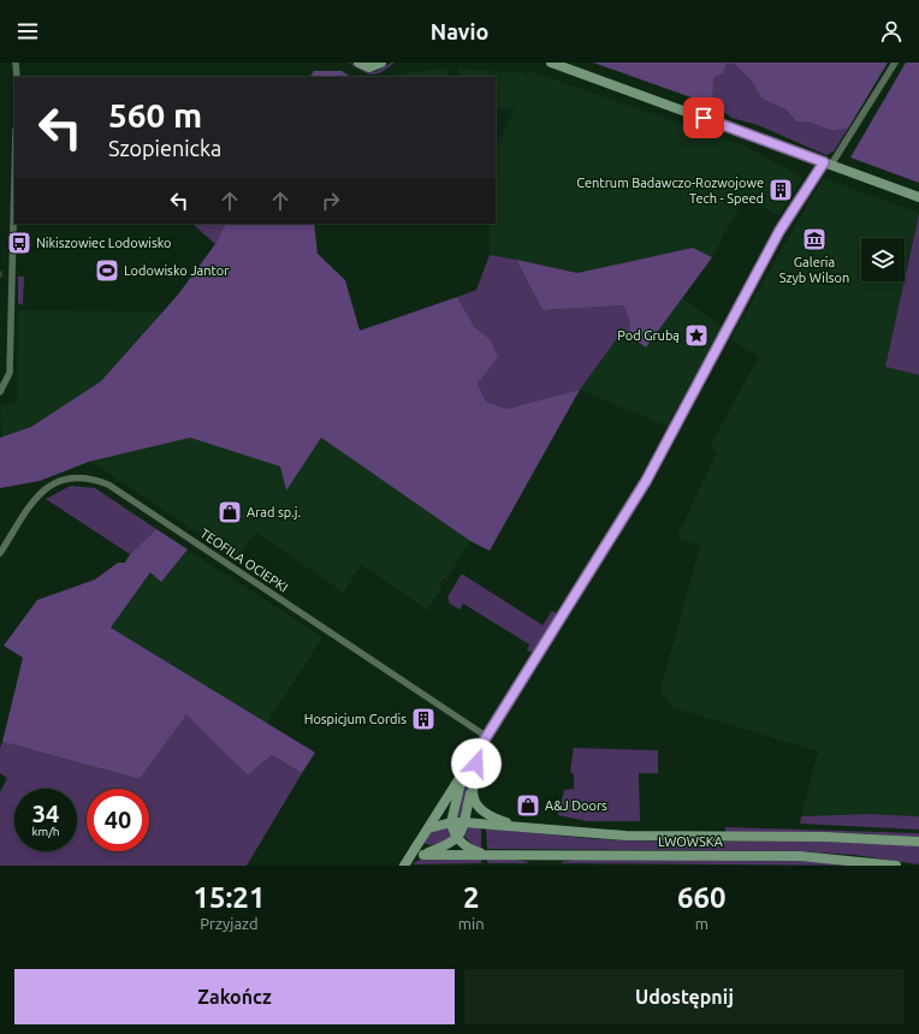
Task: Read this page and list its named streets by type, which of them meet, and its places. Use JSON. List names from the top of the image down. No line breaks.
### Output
{"streets":{"street":["TEOFILA OCIEPKI","LWOWSKA"]},"places":{"building":["Centrum Badawczo-Rozwojowe Tech - Speed","Hospicjum Cordis"],"museum":["Galeria Szyb Wilson"],"bus stop":["Nikiszowiec Lodowisko"],"sports":["Lodowisko Jantor"],"place":["Pod Grubą"],"shop":["Arad sp.j.","A&J Doors"]},"page":{"header":"Navio","turn":["560 m","Szopienicka"],"speed":"34 km/h","limit":"40","eta":["15:21","Przyjazd","2","min","660","m"],"buttons":["Zakończ","Udostępnij"]}}
